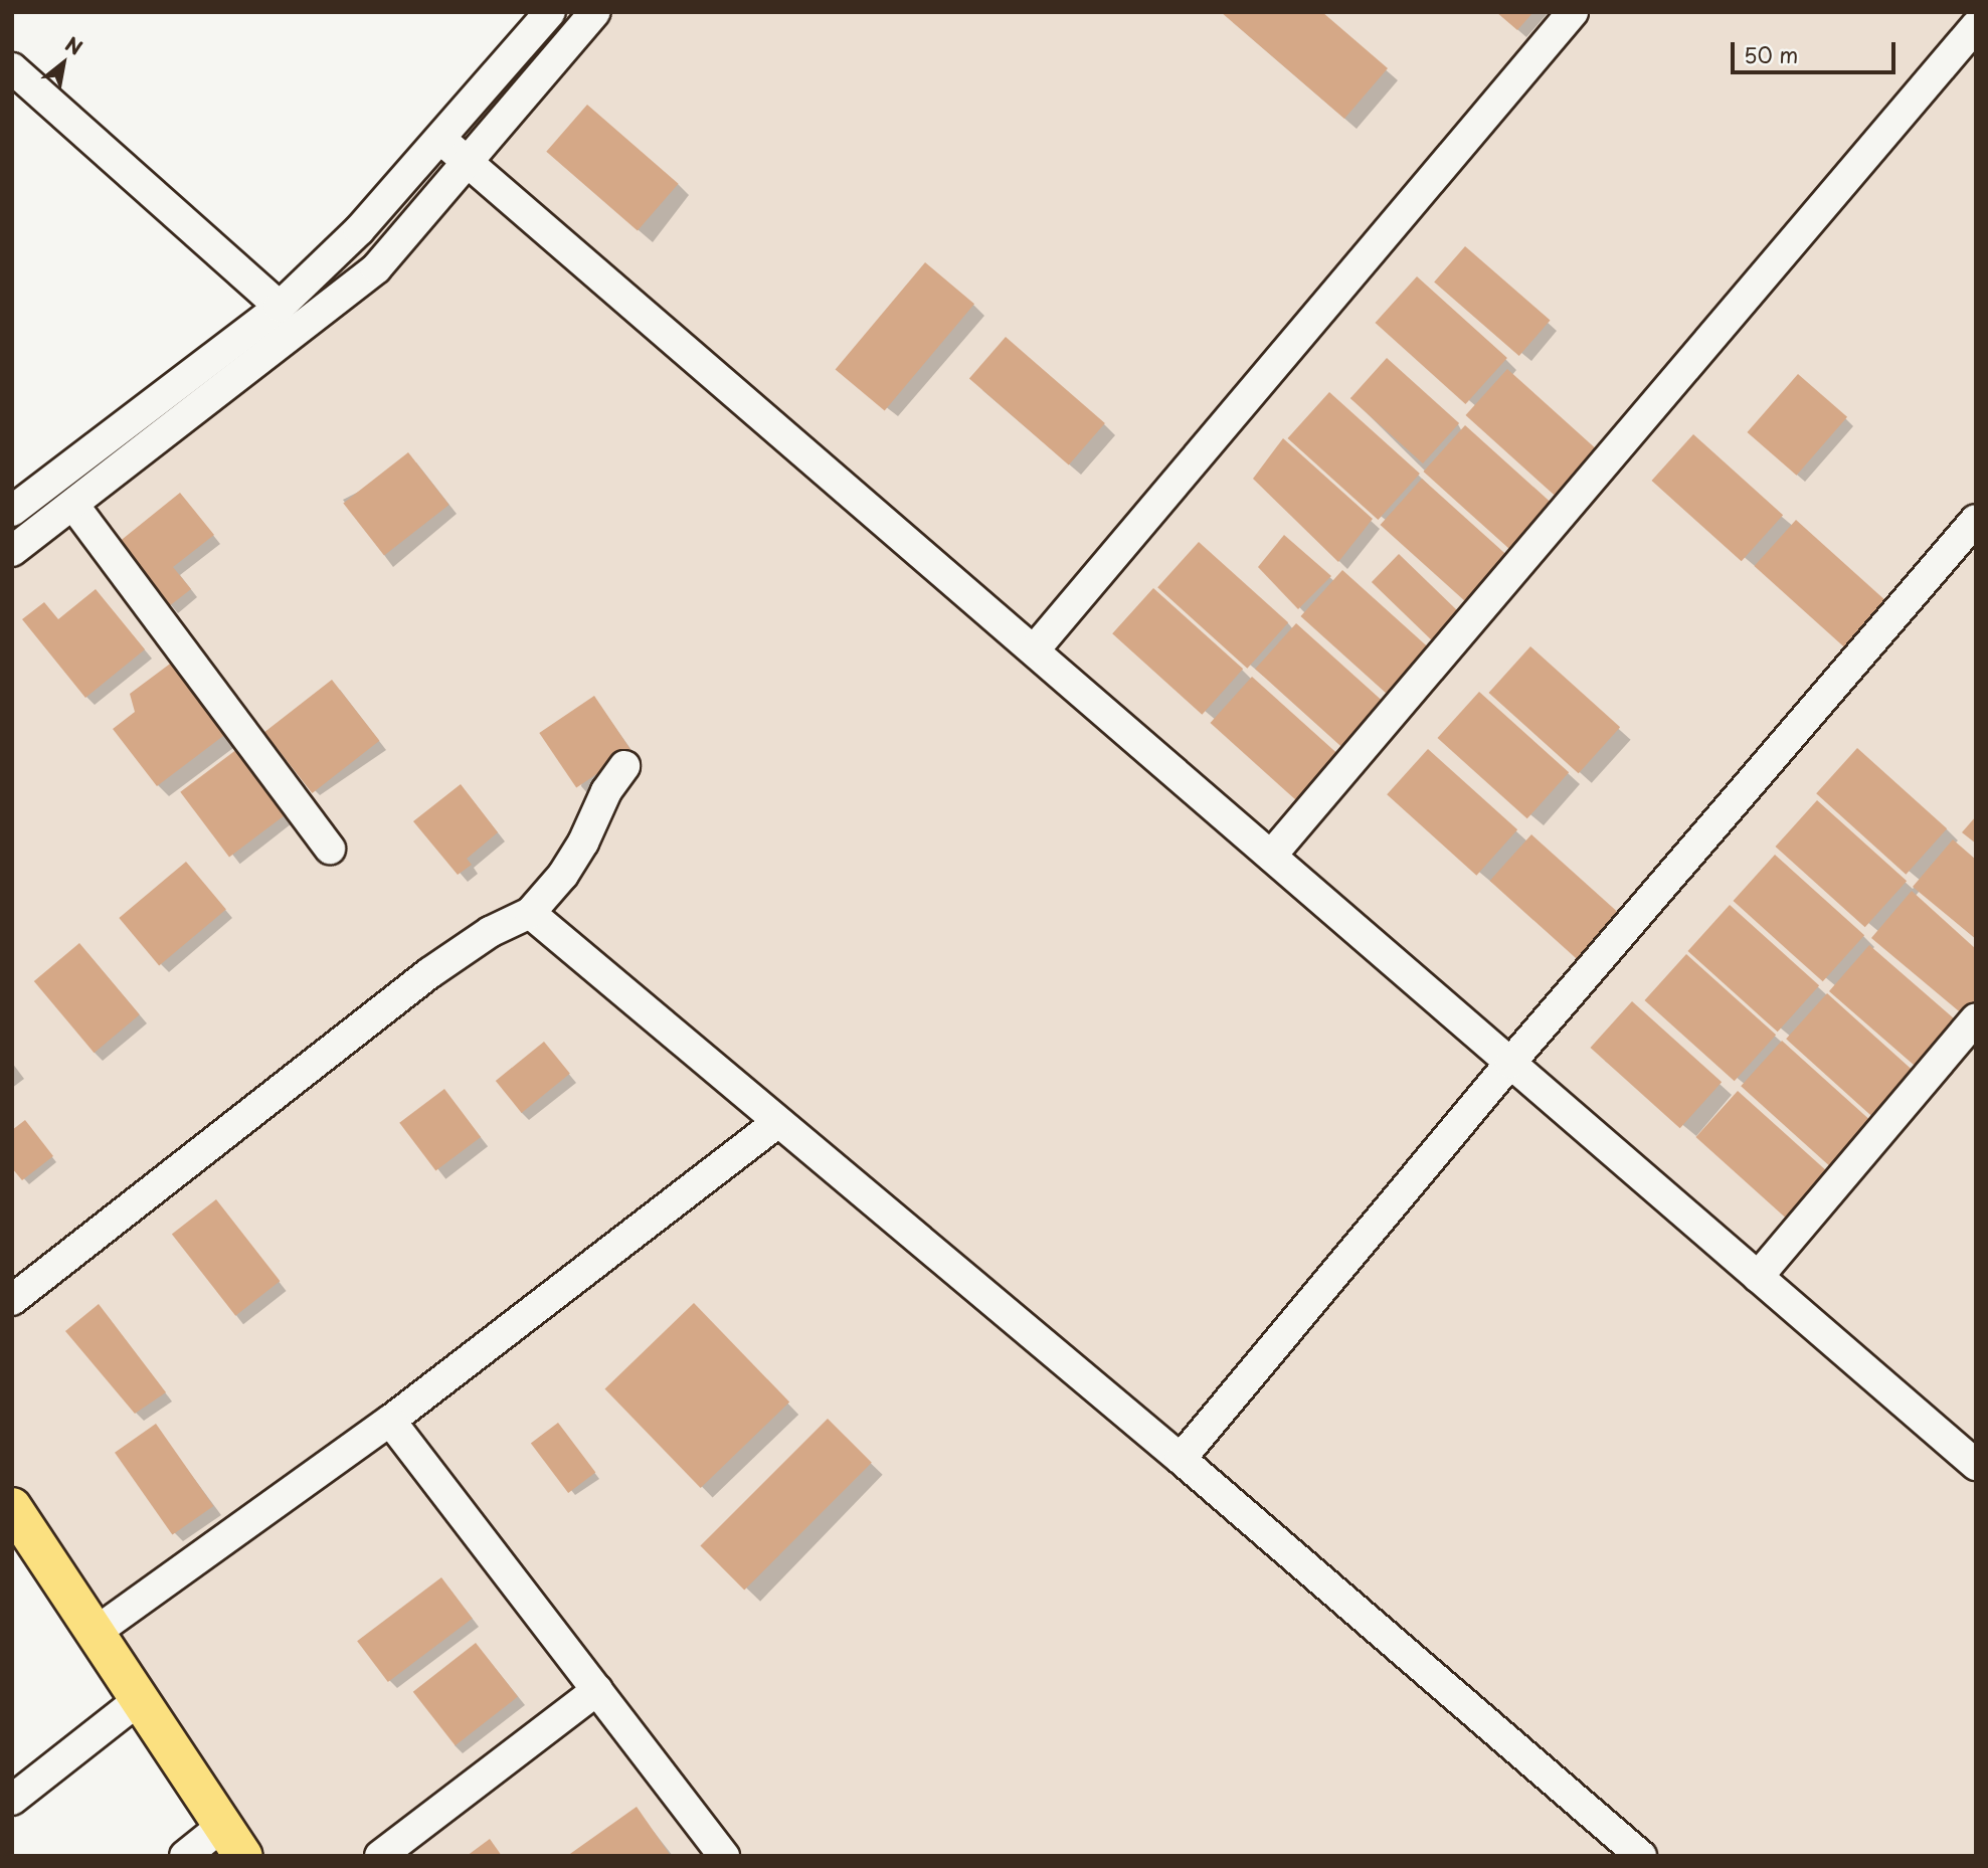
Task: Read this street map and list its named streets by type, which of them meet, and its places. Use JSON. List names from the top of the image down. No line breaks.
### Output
{"scale_bar":"50 m","north":"top right"}
